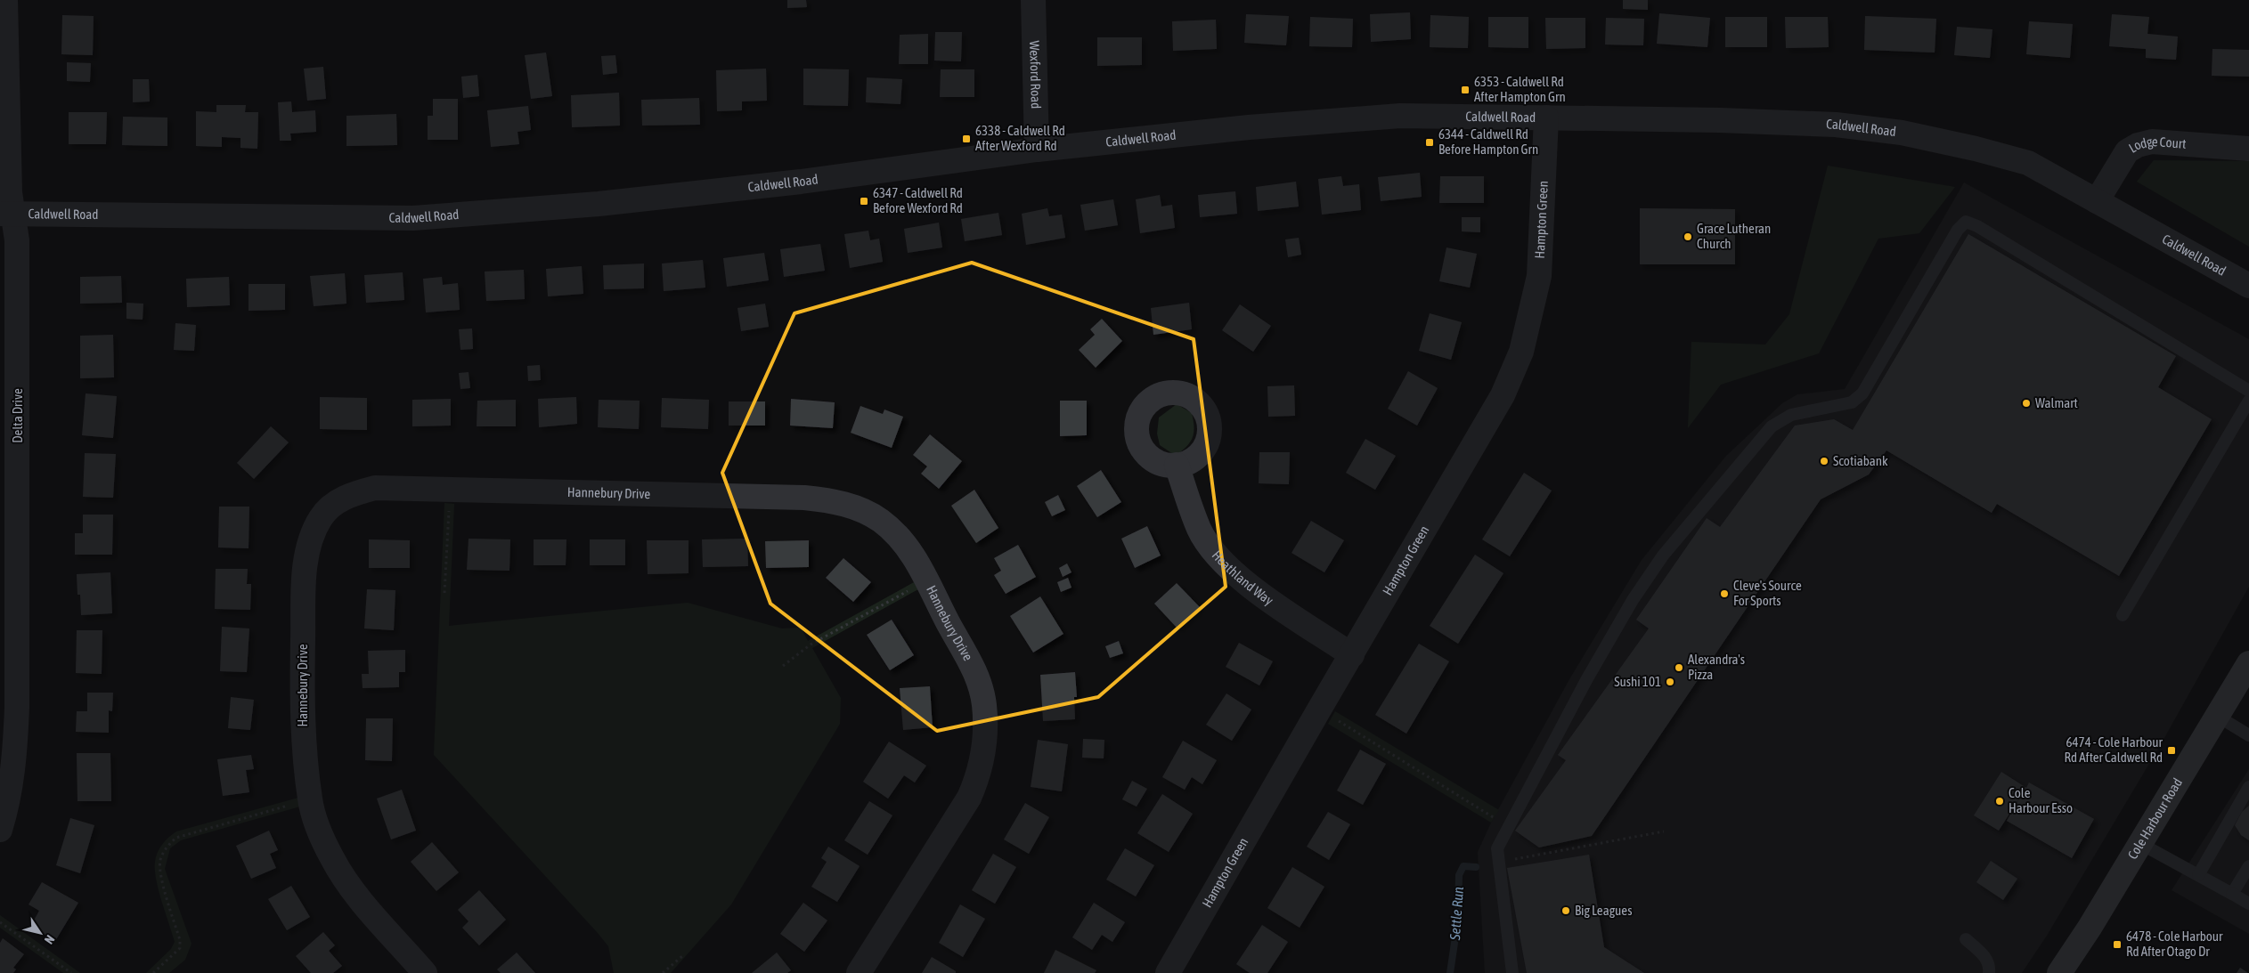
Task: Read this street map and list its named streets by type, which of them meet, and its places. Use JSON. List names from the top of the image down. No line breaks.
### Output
{"streets":{"main road":["Cole Harbour Road"],"street":["Wexford Road","Caldwell Road","Lodge Court","Hampton Green","Delta Drive","Hannebury Drive","Heathland Way"]},"crossings":[["Wexford Road","Caldwell Road"],["Caldwell Road","Lodge Court"],["Caldwell Road","Hampton Green"],["Caldwell Road","Delta Drive"],["Hampton Green","Heathland Way"]],"water":["Settle Run"],"places":{"transit":["6353 - Caldwell Rd After Hampton Grn","6338 - Caldwell Rd After Wexford Rd","6344 - Caldwell Rd Before Hampton Grn","6347 - Caldwell Rd Before Wexford Rd","6474 - Cole Harbour Rd After Caldwell Rd","6478 - Cole Harbour Rd After Otago Dr"],"other":["Grace Lutheran Church","Walmart","Scotiabank","Cleve's Source For Sports","Alexandra's Pizza","Sushi 101","Cole Harbour Esso","Big Leagues"]},"north":"bottom right"}
